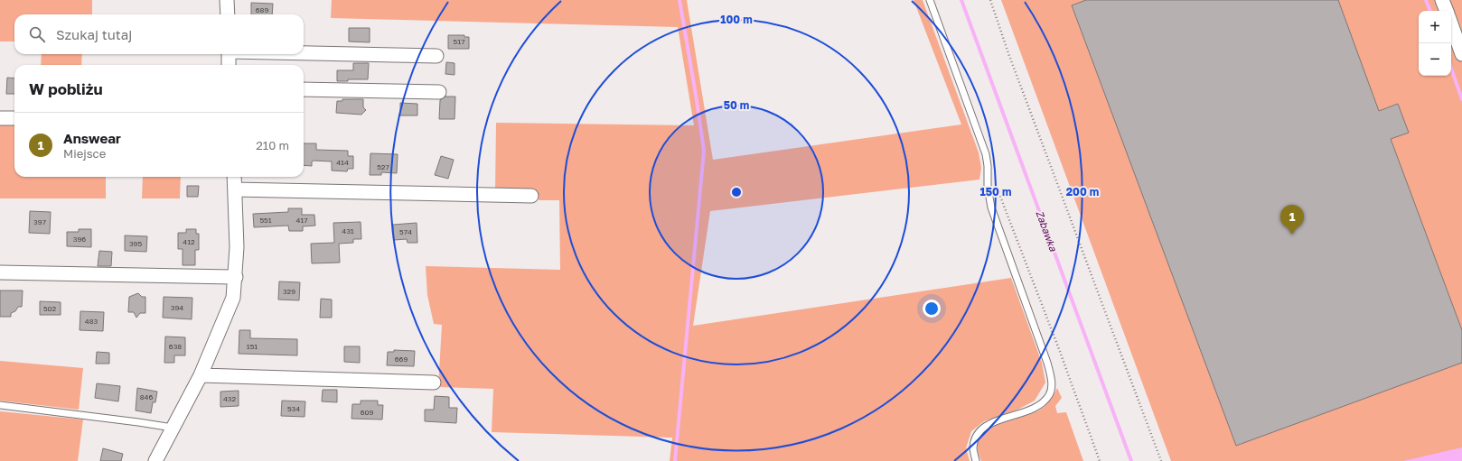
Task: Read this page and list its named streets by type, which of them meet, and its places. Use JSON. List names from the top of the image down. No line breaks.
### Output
{"water":["Zabawka"],"house_numbers":["689","517","414","527","551","417","397","431","574","396","412","395","329","394","502","483","638","151","669","846","432","534","609"],"page":{"map_buttons":["+","−"],"search":"Szukaj tutaj","heading":"W pobliżu","list":[{"mark":"1","name":"Answear","note":"Miejsce","value":"210 m"}],"pins":"1"},"rings":["100 m","50 m","150 m","200 m"]}
